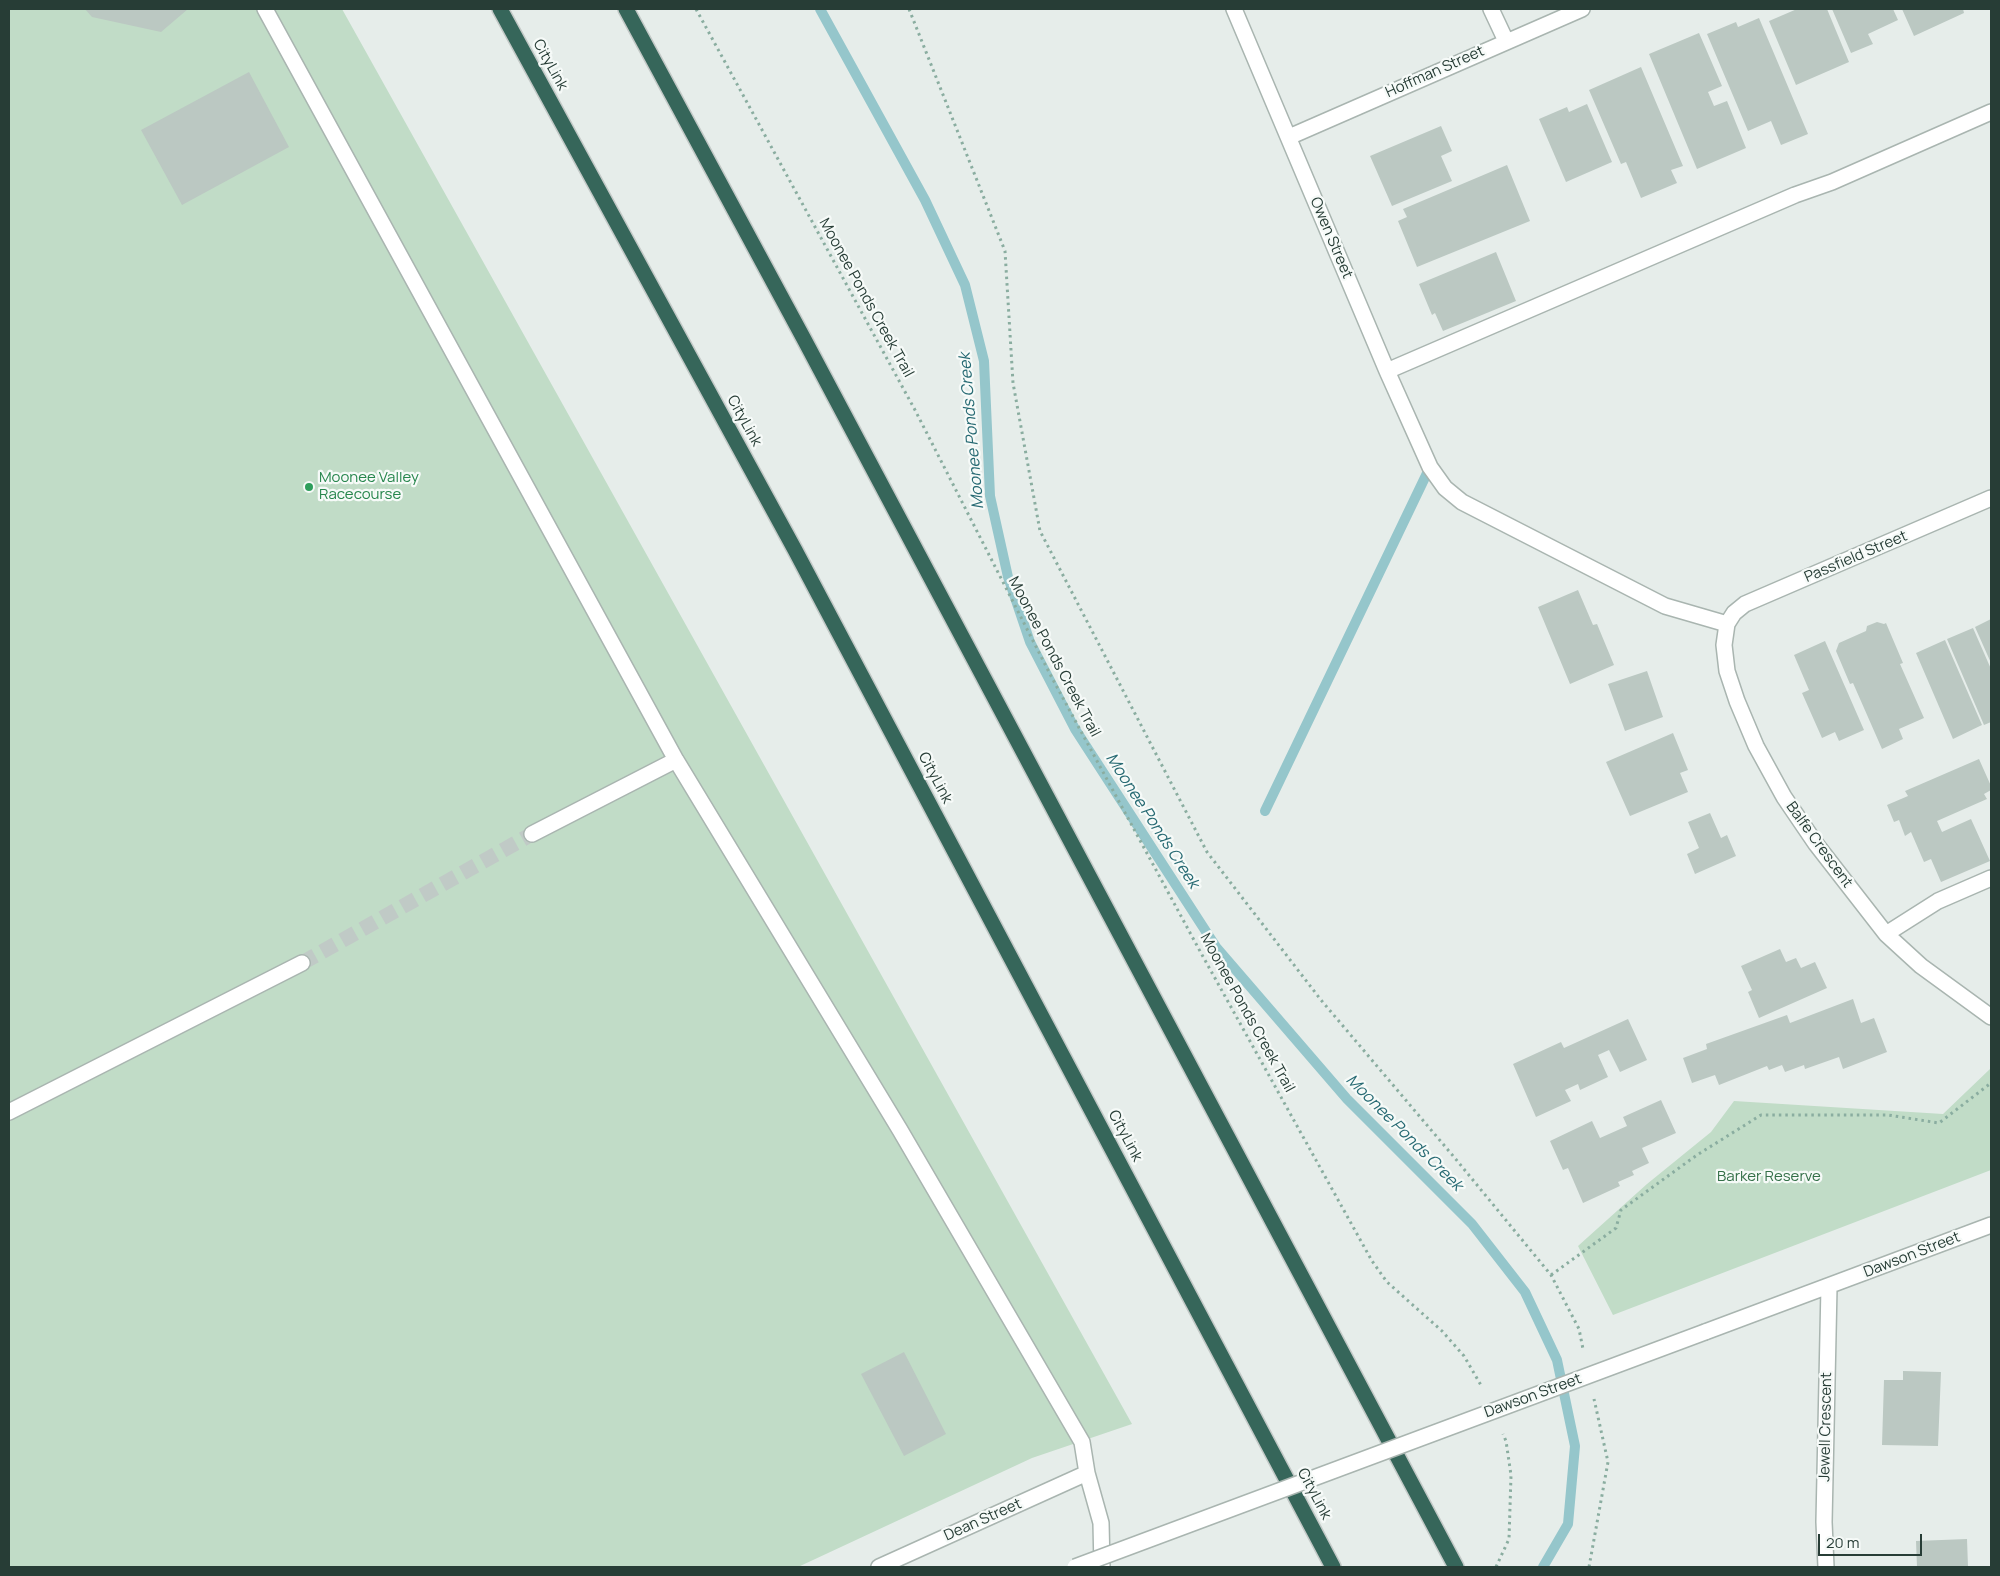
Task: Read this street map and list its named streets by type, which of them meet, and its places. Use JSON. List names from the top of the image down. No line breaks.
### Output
{"streets":{"highway":["CityLink"],"street":["Hoffman Street","Owen Street","Passfield Street","Balfe Crescent","Dawson Street","Jewell Crescent","Dean Street"],"path":["Moonee Ponds Creek Trail"]},"crossings":[["Hoffman Street","Owen Street"],["Owen Street","Passfield Street"],["Owen Street","Balfe Crescent"],["Passfield Street","Balfe Crescent"],["Dawson Street","Jewell Crescent"]],"water":["Moonee Ponds Creek"],"parks":["Barker Reserve"],"places":["Moonee Valley Racecourse"],"scale_bar":"20 m"}
